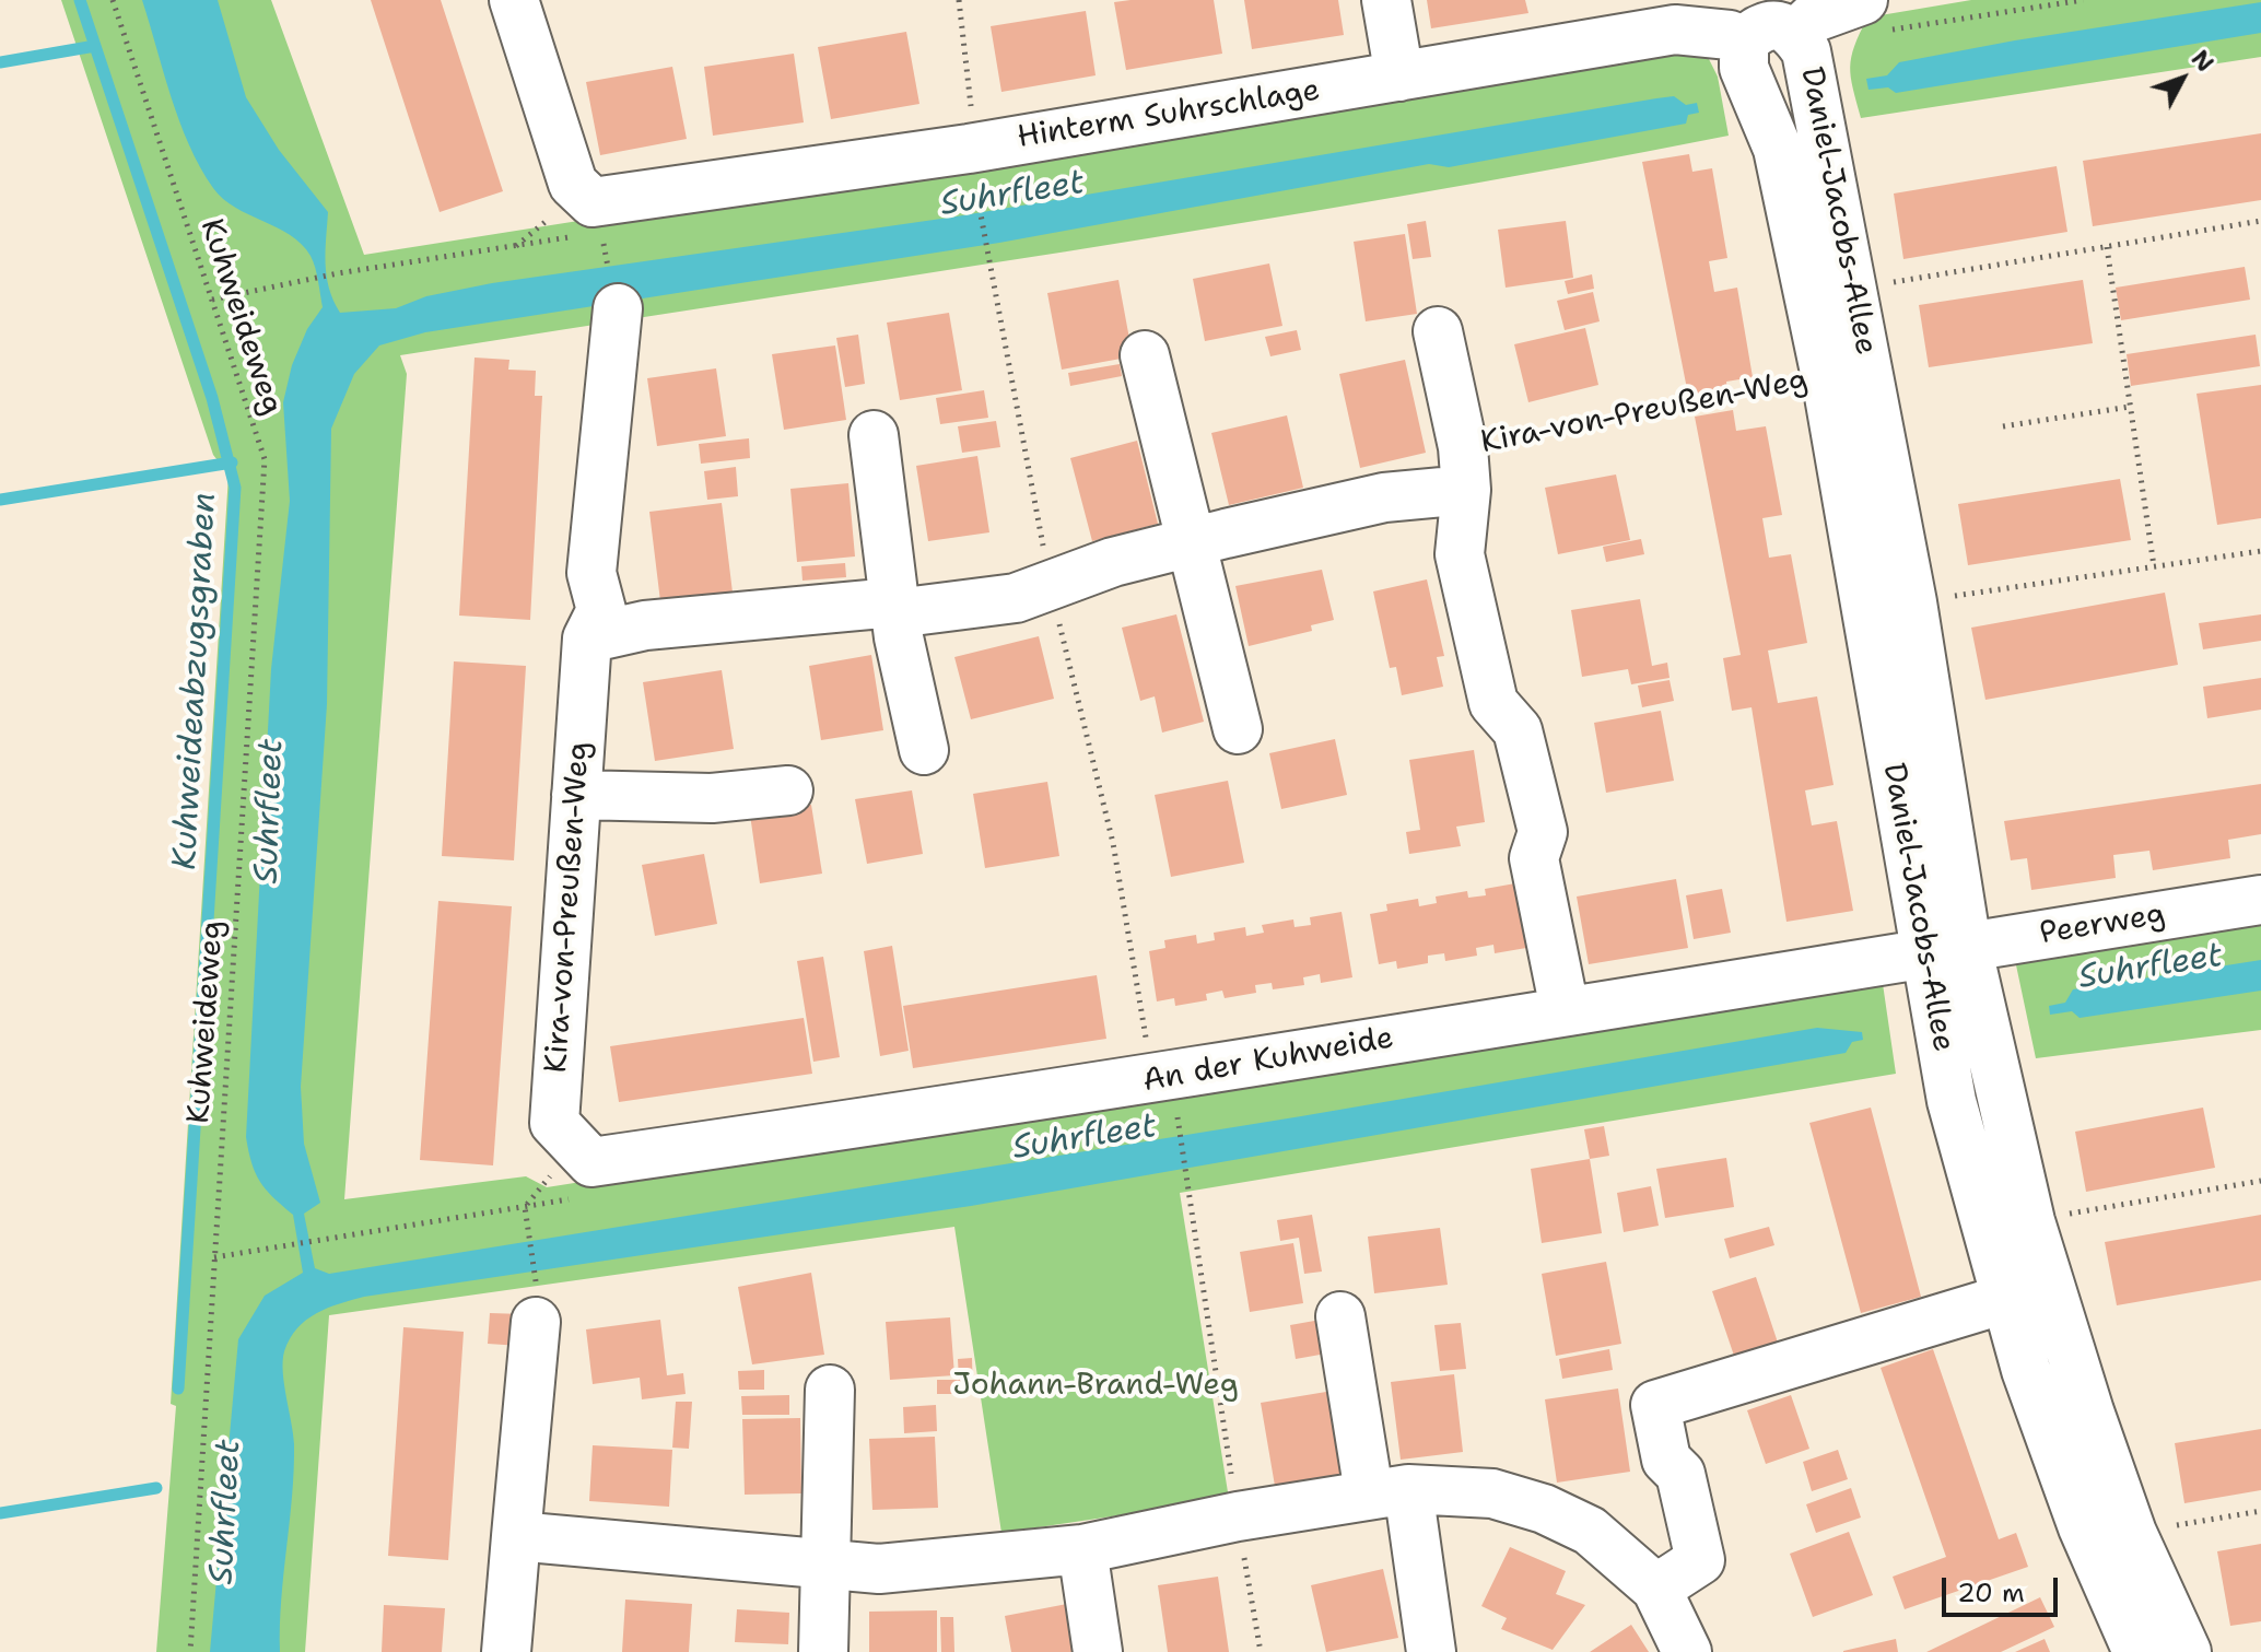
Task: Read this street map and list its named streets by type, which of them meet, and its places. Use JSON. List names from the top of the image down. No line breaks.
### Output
{"streets":{"street":["Hinterm Suhrschlage","Daniel-Jacobs-Allee","Kira-von-Preußen-Weg","Peerweg","An der Kuhweide"],"path":["Kuhweideweg"]},"crossings":[["Hinterm Suhrschlage","Daniel-Jacobs-Allee"],["Daniel-Jacobs-Allee","Kira-von-Preußen-Weg"],["Daniel-Jacobs-Allee","Peerweg"],["Daniel-Jacobs-Allee","An der Kuhweide"],["Kira-von-Preußen-Weg","An der Kuhweide"],["Peerweg","An der Kuhweide"]],"water":["Suhrfleet","Kuhweideabzugsgraben"],"parks":["Johann-Brand-Weg"],"scale_bar":"20 m","north":"top right"}
